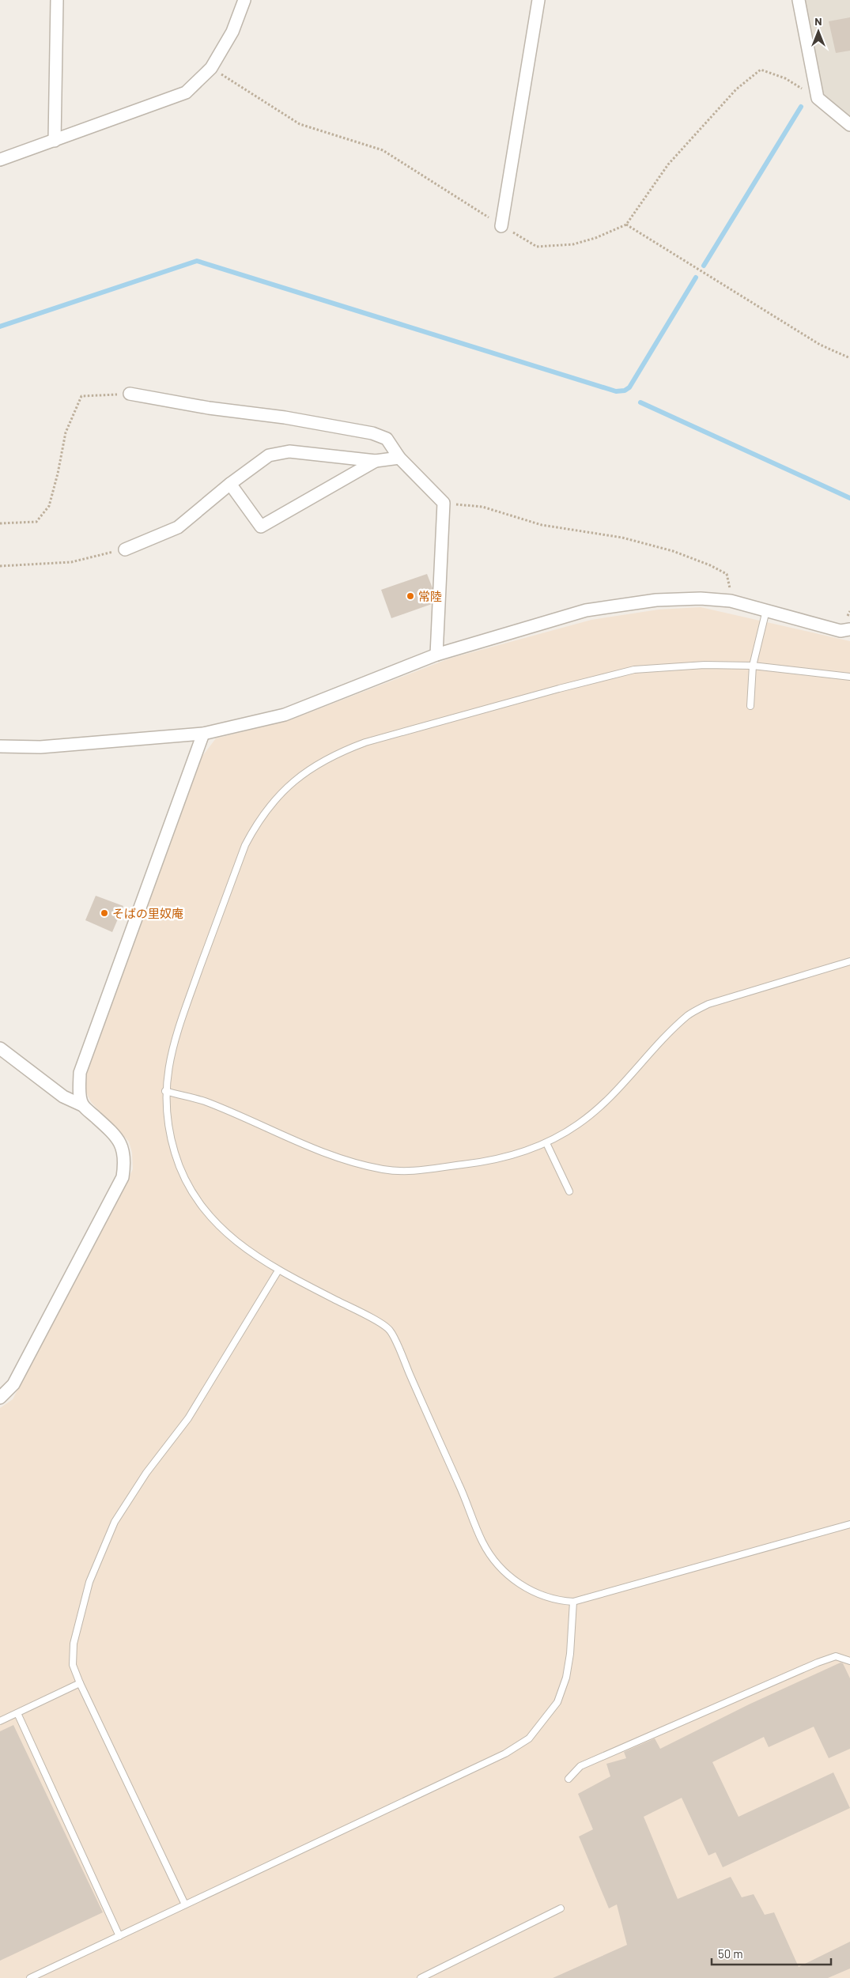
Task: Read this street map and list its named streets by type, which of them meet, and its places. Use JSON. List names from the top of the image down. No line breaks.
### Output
{"places":["常陸","そばの里奴庵"],"scale_bar":"50 m","north":"top"}
